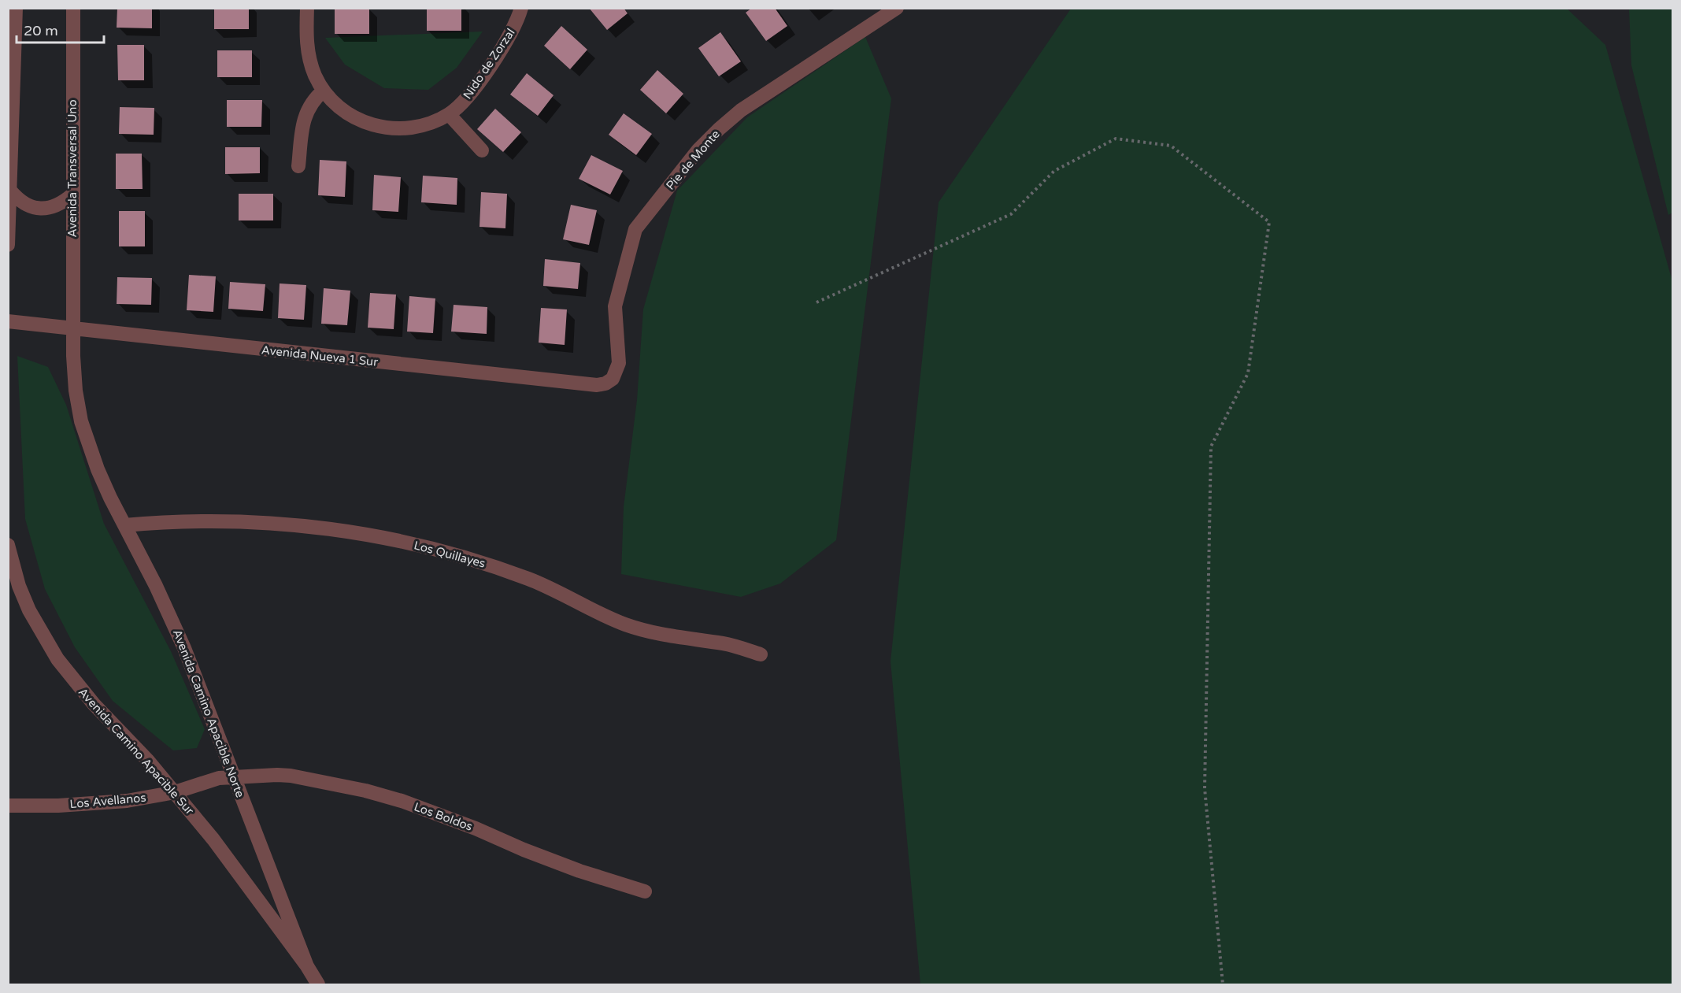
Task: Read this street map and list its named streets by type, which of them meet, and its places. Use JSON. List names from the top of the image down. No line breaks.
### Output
{"streets":{"street":["Nido de Zorzal","Pie de Monte","Avenida Transversal Uno","Avenida Nueva 1 Sur","Los Quillayes","Avenida Camino Apacible Norte","Avenida Camino Apacible Sur","Los Avellanos","Los Boldos"]},"crossings":[["Pie de Monte","Avenida Nueva 1 Sur"],["Avenida Transversal Uno","Avenida Nueva 1 Sur"],["Avenida Transversal Uno","Avenida Camino Apacible Norte"],["Avenida Nueva 1 Sur","Avenida Camino Apacible Norte"],["Los Quillayes","Avenida Camino Apacible Norte"],["Avenida Camino Apacible Norte","Avenida Camino Apacible Sur"],["Avenida Camino Apacible Norte","Los Avellanos"],["Avenida Camino Apacible Norte","Los Boldos"],["Avenida Camino Apacible Sur","Los Avellanos"],["Los Avellanos","Los Boldos"]],"scale_bar":"20 m"}
